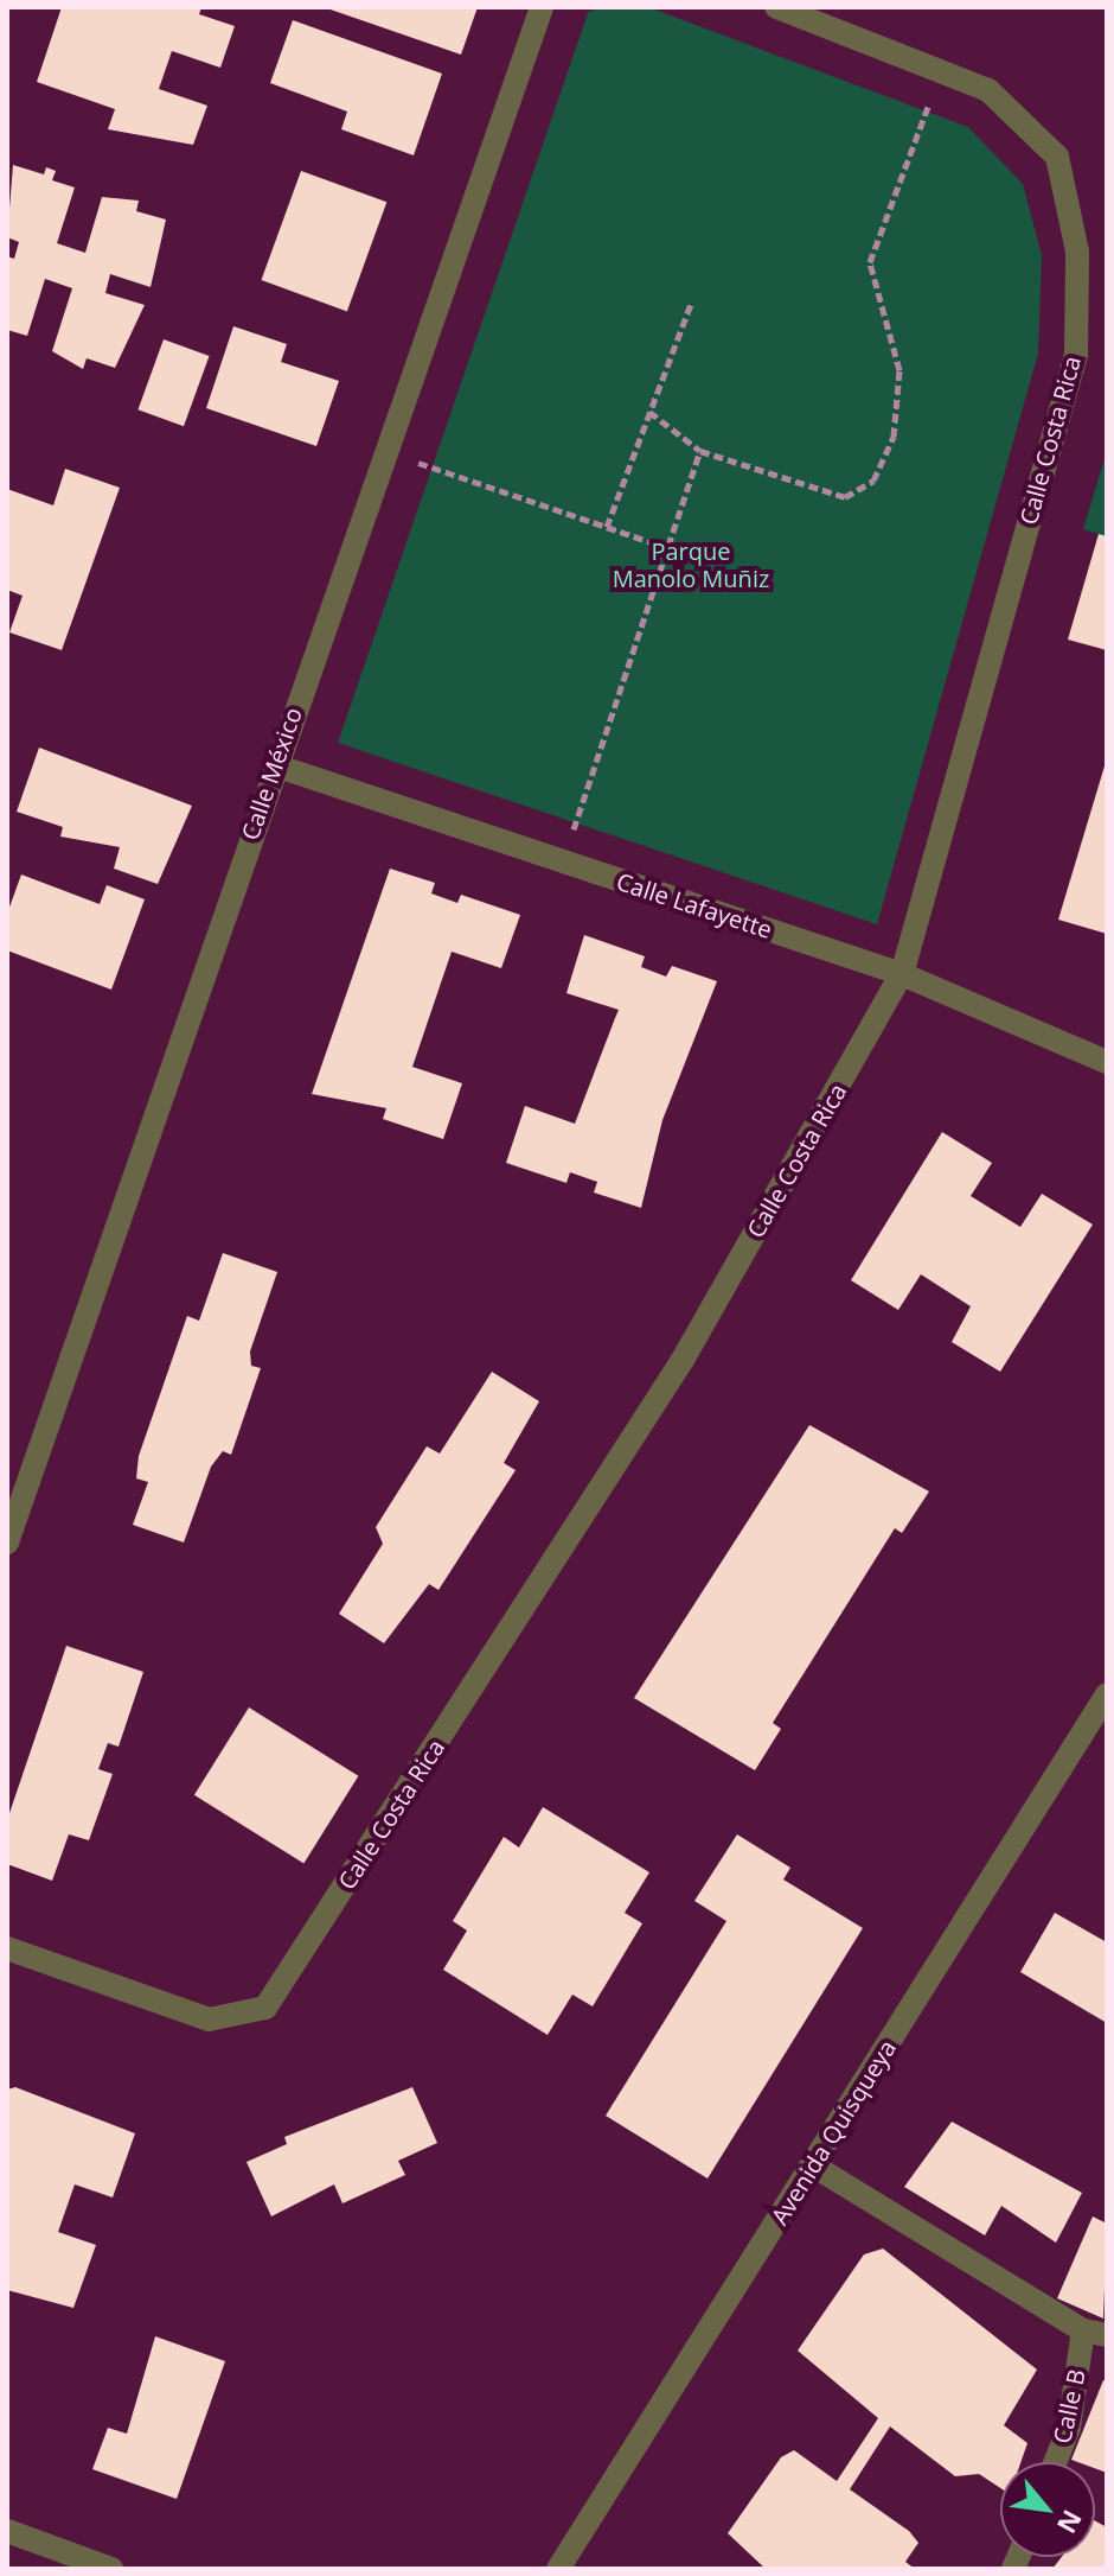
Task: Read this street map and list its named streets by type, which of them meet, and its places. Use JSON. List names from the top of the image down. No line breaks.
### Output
{"streets":{"street":["Calle Costa Rica","Calle México","Calle Lafayette","Avenida Quisqueya","Calle B"]},"crossings":[["Calle Costa Rica","Calle Lafayette"],["Calle México","Calle Lafayette"]],"parks":["Parque Manolo Muñiz"],"north":"bottom right"}
